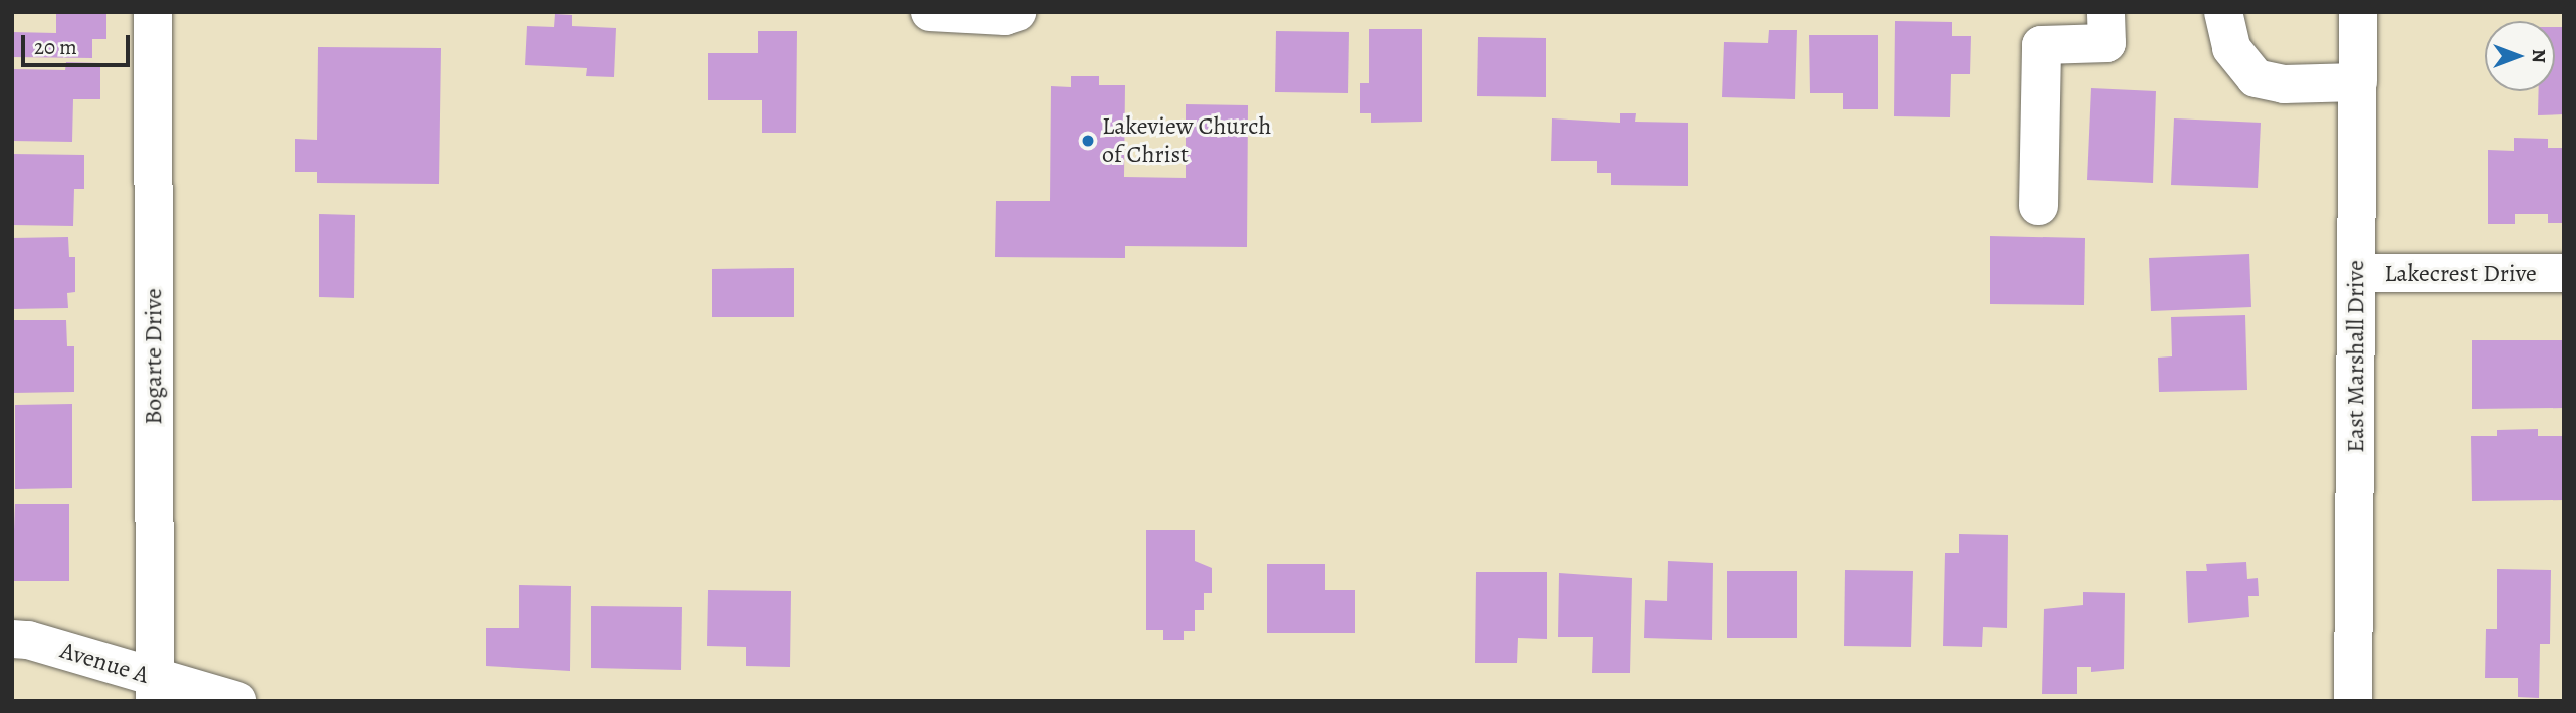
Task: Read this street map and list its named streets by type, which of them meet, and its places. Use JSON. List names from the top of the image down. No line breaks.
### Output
{"streets":{"street":["Lakecrest Drive","Bogarte Drive","East Marshall Drive","Avenue A"]},"crossings":[["Lakecrest Drive","East Marshall Drive"],["Bogarte Drive","Avenue A"]],"places":["Lakeview Church of Christ"],"scale_bar":"20 m","north":"right"}
